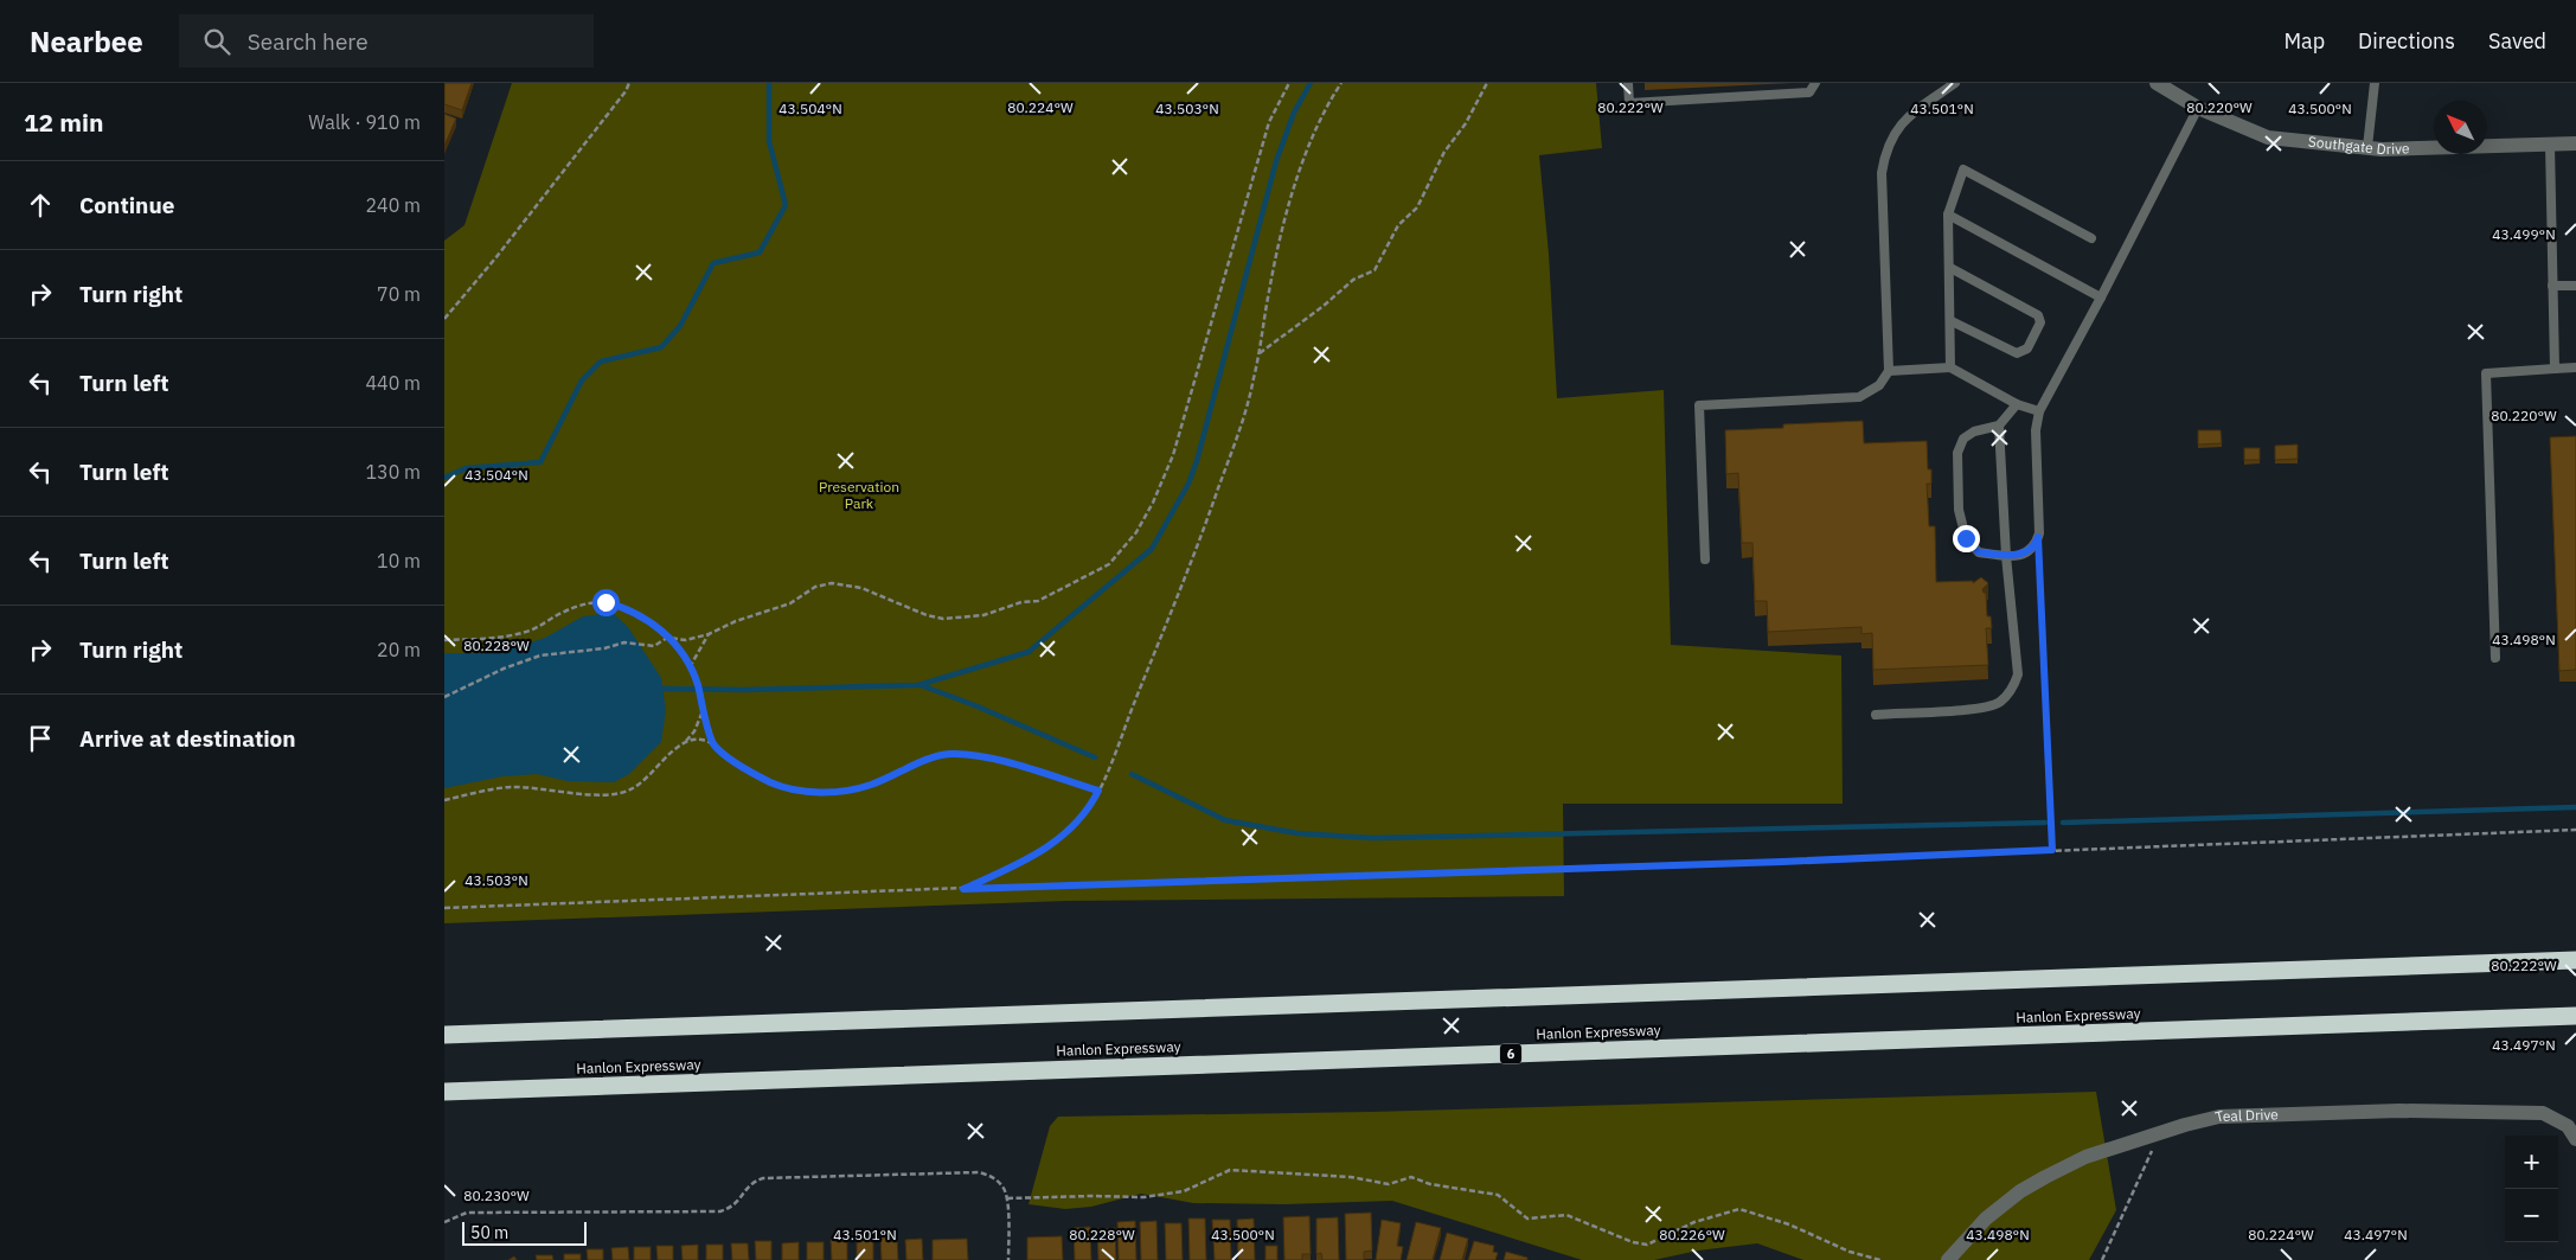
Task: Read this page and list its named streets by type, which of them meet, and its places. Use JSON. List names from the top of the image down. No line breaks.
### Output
{"streets":{"highway":["Hanlon Expressway","6"],"street":["Southgate Drive","Teal Drive"]},"parks":["Preservation Park"],"scale_bar":"50 m","north":"top left","page":{"header":"Nearbee","search":"Search here","nav":["Map","Directions","Saved"],"heading":["12 min","Walk · 910 m"],"list":[["Continue","240 m"],["Turn right","70 m"],["Turn left","440 m"],["Turn left","130 m"],["Turn left","10 m"],["Turn right","20 m"],"Arrive at destination"],"map_buttons":["+","−"],"scale":"50 m"},"coordinates":["80.224°W","80.222°W","80.220°W","43.504°N","43.503°N","43.501°N","43.500°N","43.499°N","43.498°N","80.228°W","43.497°N","80.230°W","80.226°W"]}
